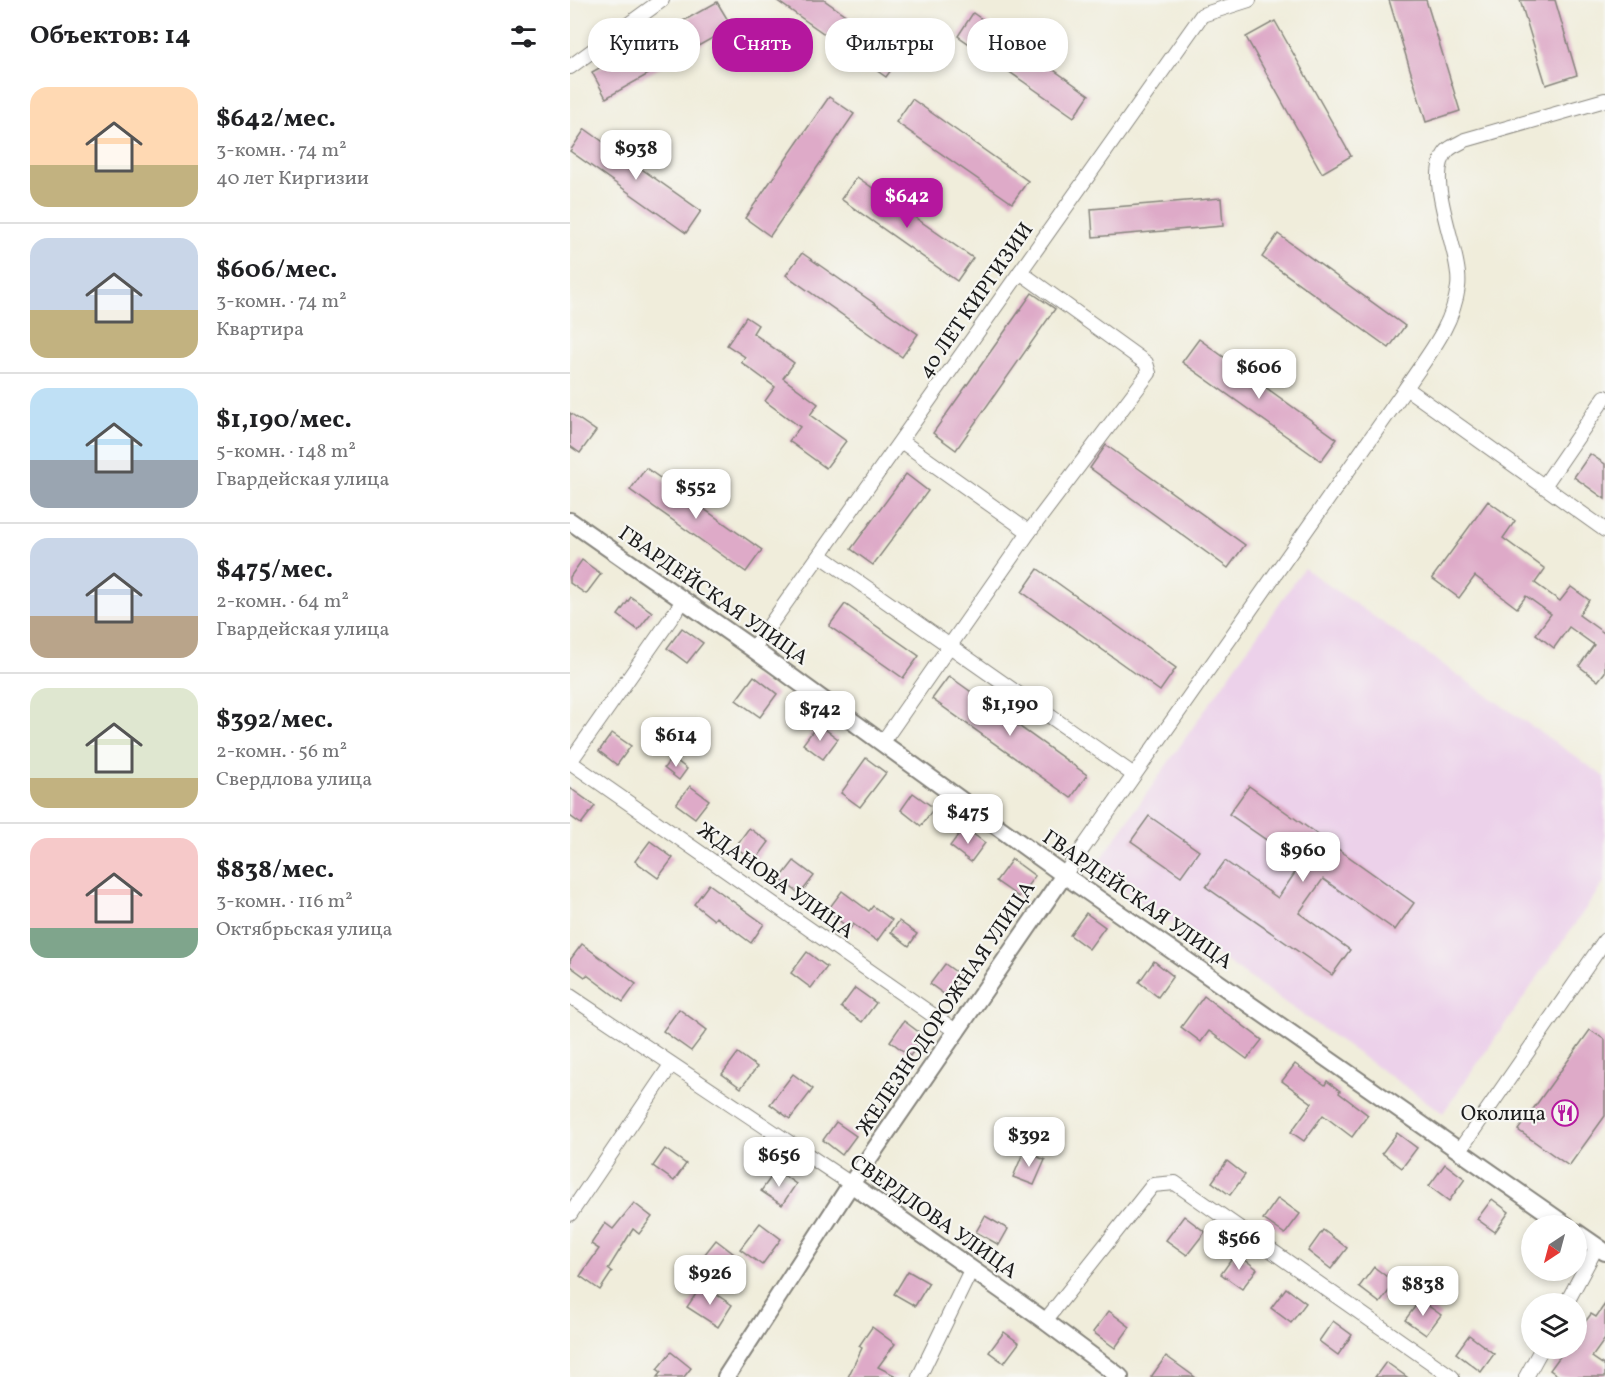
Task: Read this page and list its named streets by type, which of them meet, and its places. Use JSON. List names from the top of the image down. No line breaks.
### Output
{"streets":{"street":["40 ЛЕТ КИРГИЗИИ","ГВАРДЕЙСКАЯ УЛИЦА","ЖДАНОВА УЛИЦА","ЖЕЛЕЗНОДОРОЖНАЯ УЛИЦА","СВЕРДЛОВА УЛИЦА"]},"crossings":[["40 ЛЕТ КИРГИЗИИ","ГВАРДЕЙСКАЯ УЛИЦА"],["ГВАРДЕЙСКАЯ УЛИЦА","ЖЕЛЕЗНОДОРОЖНАЯ УЛИЦА"],["ЖДАНОВА УЛИЦА","ЖЕЛЕЗНОДОРОЖНАЯ УЛИЦА"],["ЖЕЛЕЗНОДОРОЖНАЯ УЛИЦА","СВЕРДЛОВА УЛИЦА"]],"places":{"restaurant":["Околица"]},"north":"bottom left","page":{"heading":"Объектов: 14","chip":["Купить","Снять","Фильтры","Новое"],"list":[{"name":"$642/мес.","note":"3-комн. · 74 m² · 40 лет Киргизии"},{"name":"$606/мес.","note":"3-комн. · 74 m² · Квартира"},{"name":"$1,190/мес.","note":"5-комн. · 148 m² · Гвардейская улица"},{"name":"$475/мес.","note":"2-комн. · 64 m² · Гвардейская улица"},{"name":"$392/мес.","note":"2-комн. · 56 m² · Свердлова улица"},{"name":"$838/мес.","note":"3-комн. · 116 m² · Октябрьская улица"}],"price":["$938","$642","$606","$552","$1,190","$742","$614","$475","$960","$392","$656","$566","$926","$838"]}}
